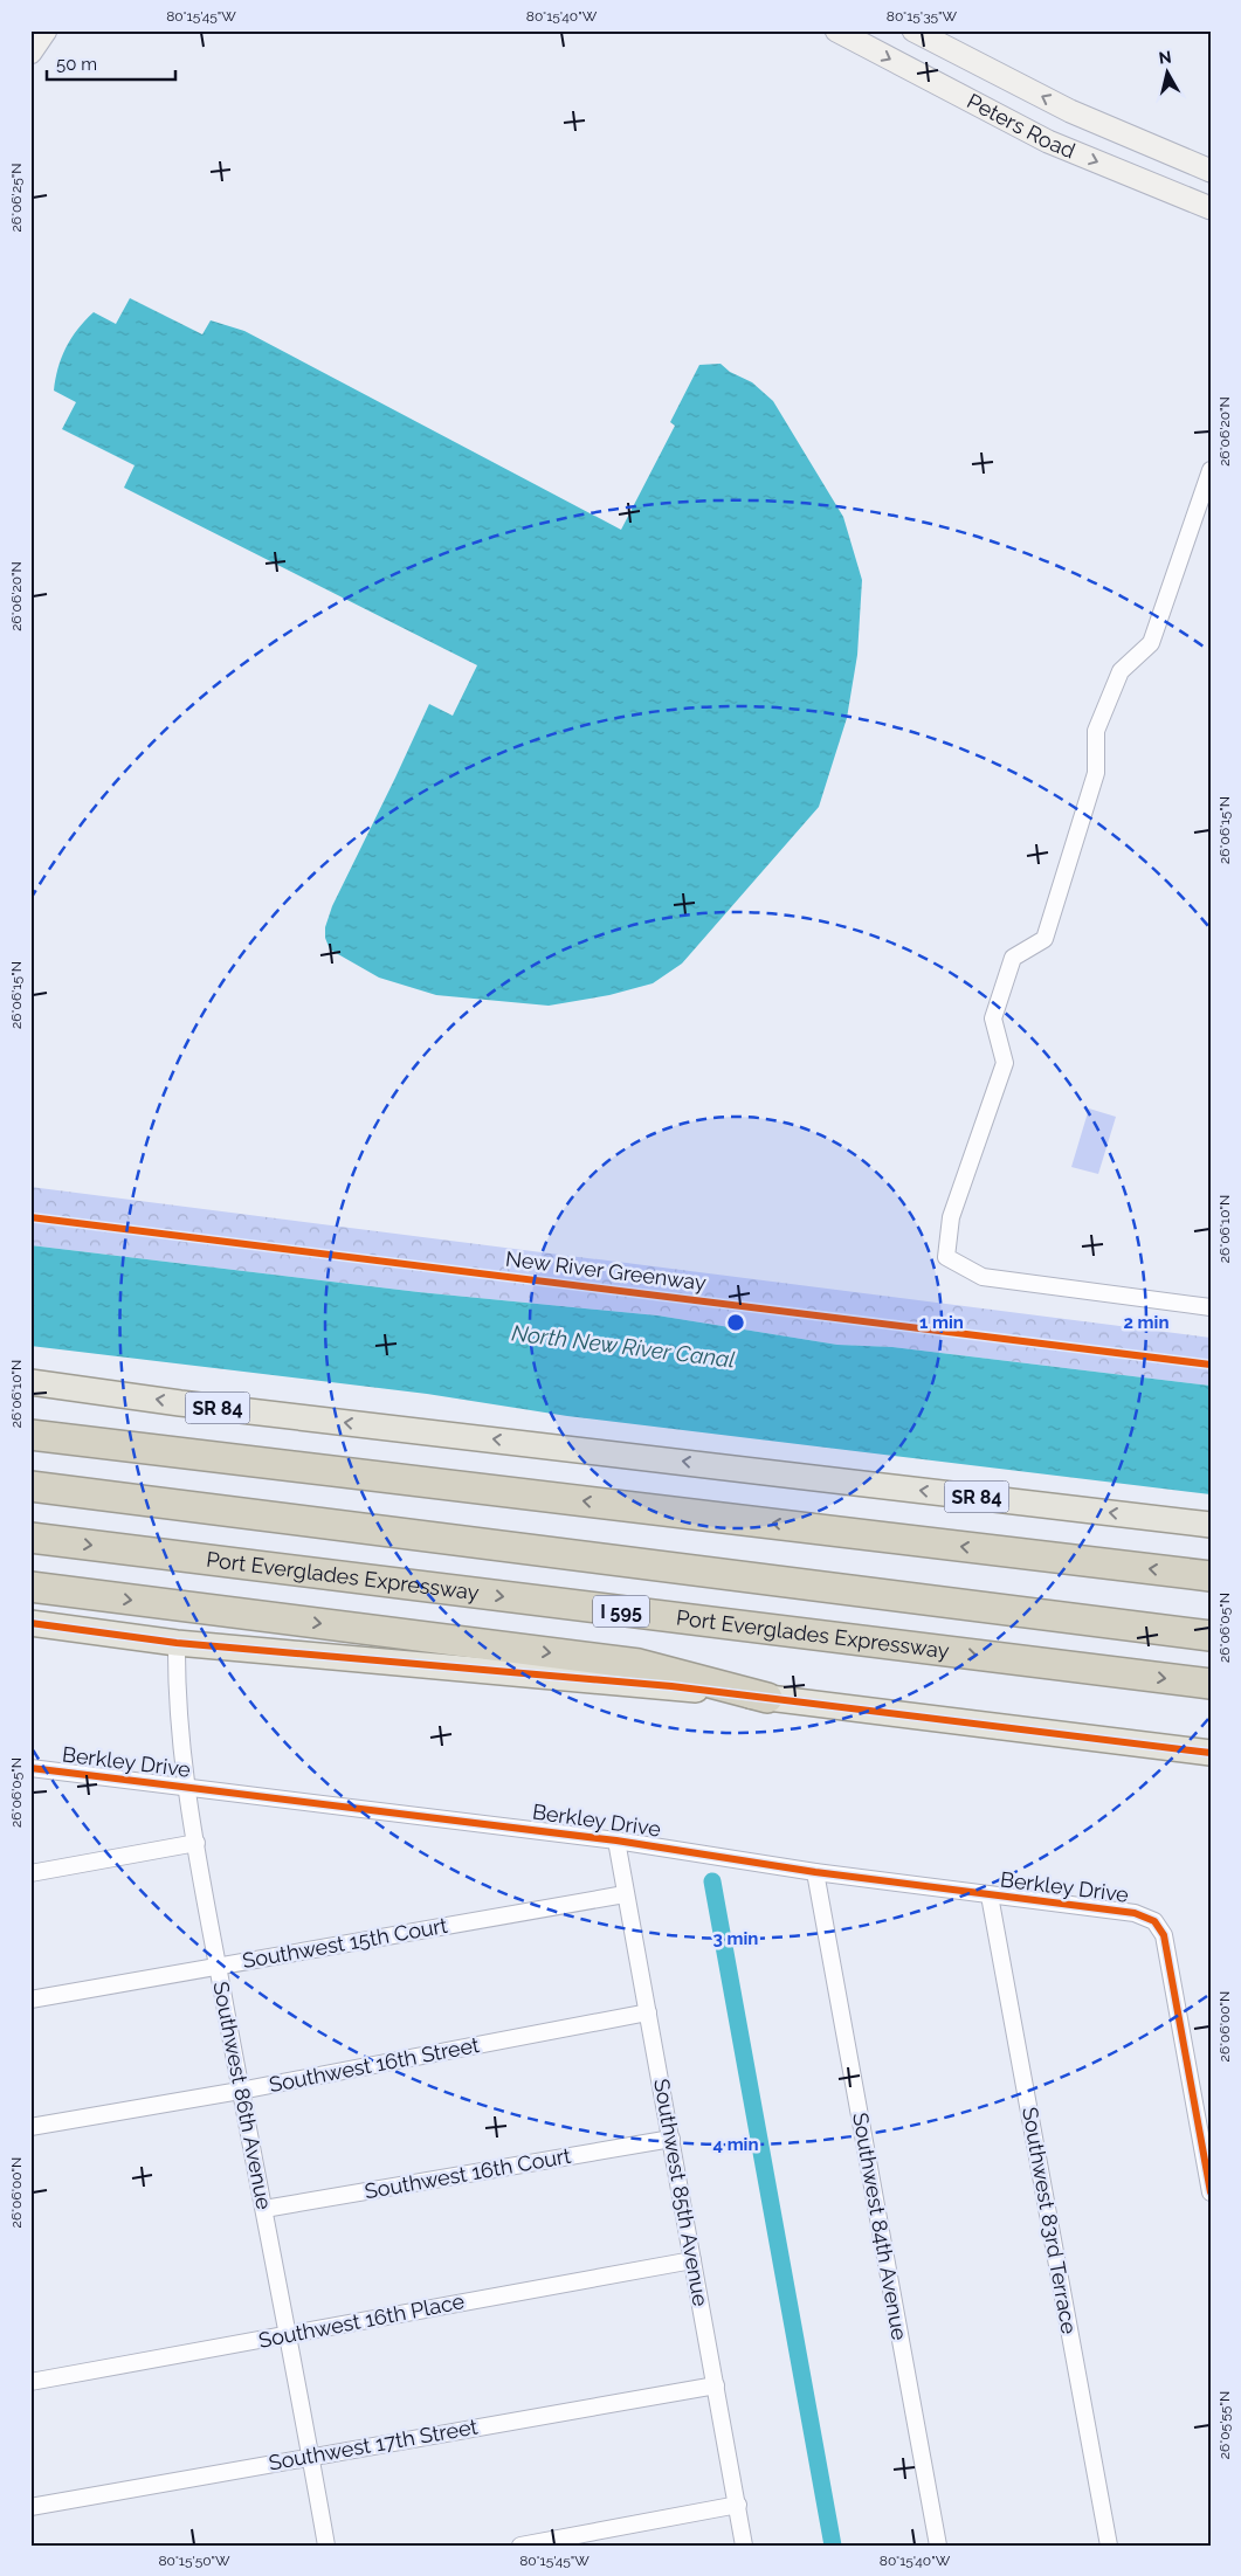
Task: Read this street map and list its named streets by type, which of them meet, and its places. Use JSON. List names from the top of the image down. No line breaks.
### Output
{"streets":{"highway":["Port Everglades Expressway","I 595"],"main road":["Peters Road","SR 84"],"street":["Berkley Drive","Southwest 15th Court","Southwest 16th Street","Southwest 86th Avenue","Southwest 16th Court","Southwest 85th Avenue","Southwest 83rd Terrace","Southwest 84th Avenue","Southwest 16th Place","Southwest 17th Street"],"cycle path":["New River Greenway"]},"crossings":[["Berkley Drive","Southwest 86th Avenue"],["Berkley Drive","Southwest 85th Avenue"],["Berkley Drive","Southwest 83rd Terrace"],["Berkley Drive","Southwest 84th Avenue"],["Southwest 15th Court","Southwest 86th Avenue"],["Southwest 15th Court","Southwest 85th Avenue"],["Southwest 16th Street","Southwest 86th Avenue"],["Southwest 16th Street","Southwest 85th Avenue"],["Southwest 86th Avenue","Southwest 16th Court"],["Southwest 86th Avenue","Southwest 16th Place"],["Southwest 86th Avenue","Southwest 17th Street"],["Southwest 16th Court","Southwest 85th Avenue"],["Southwest 85th Avenue","Southwest 16th Place"],["Southwest 85th Avenue","Southwest 17th Street"]],"water":["North New River Canal"],"scale_bar":"50 m","north":"top","coordinates":["80°15'45\"W","80°15'40\"W","80°15'35\"W","26°06'25\"N","26°06'20\"N","26°06'15\"N","26°06'10\"N","26°06'05\"N","26°06'00\"N","26°05'55\"N","80°15'50\"W"],"rings":["1 min","2 min","3 min","4 min"]}
